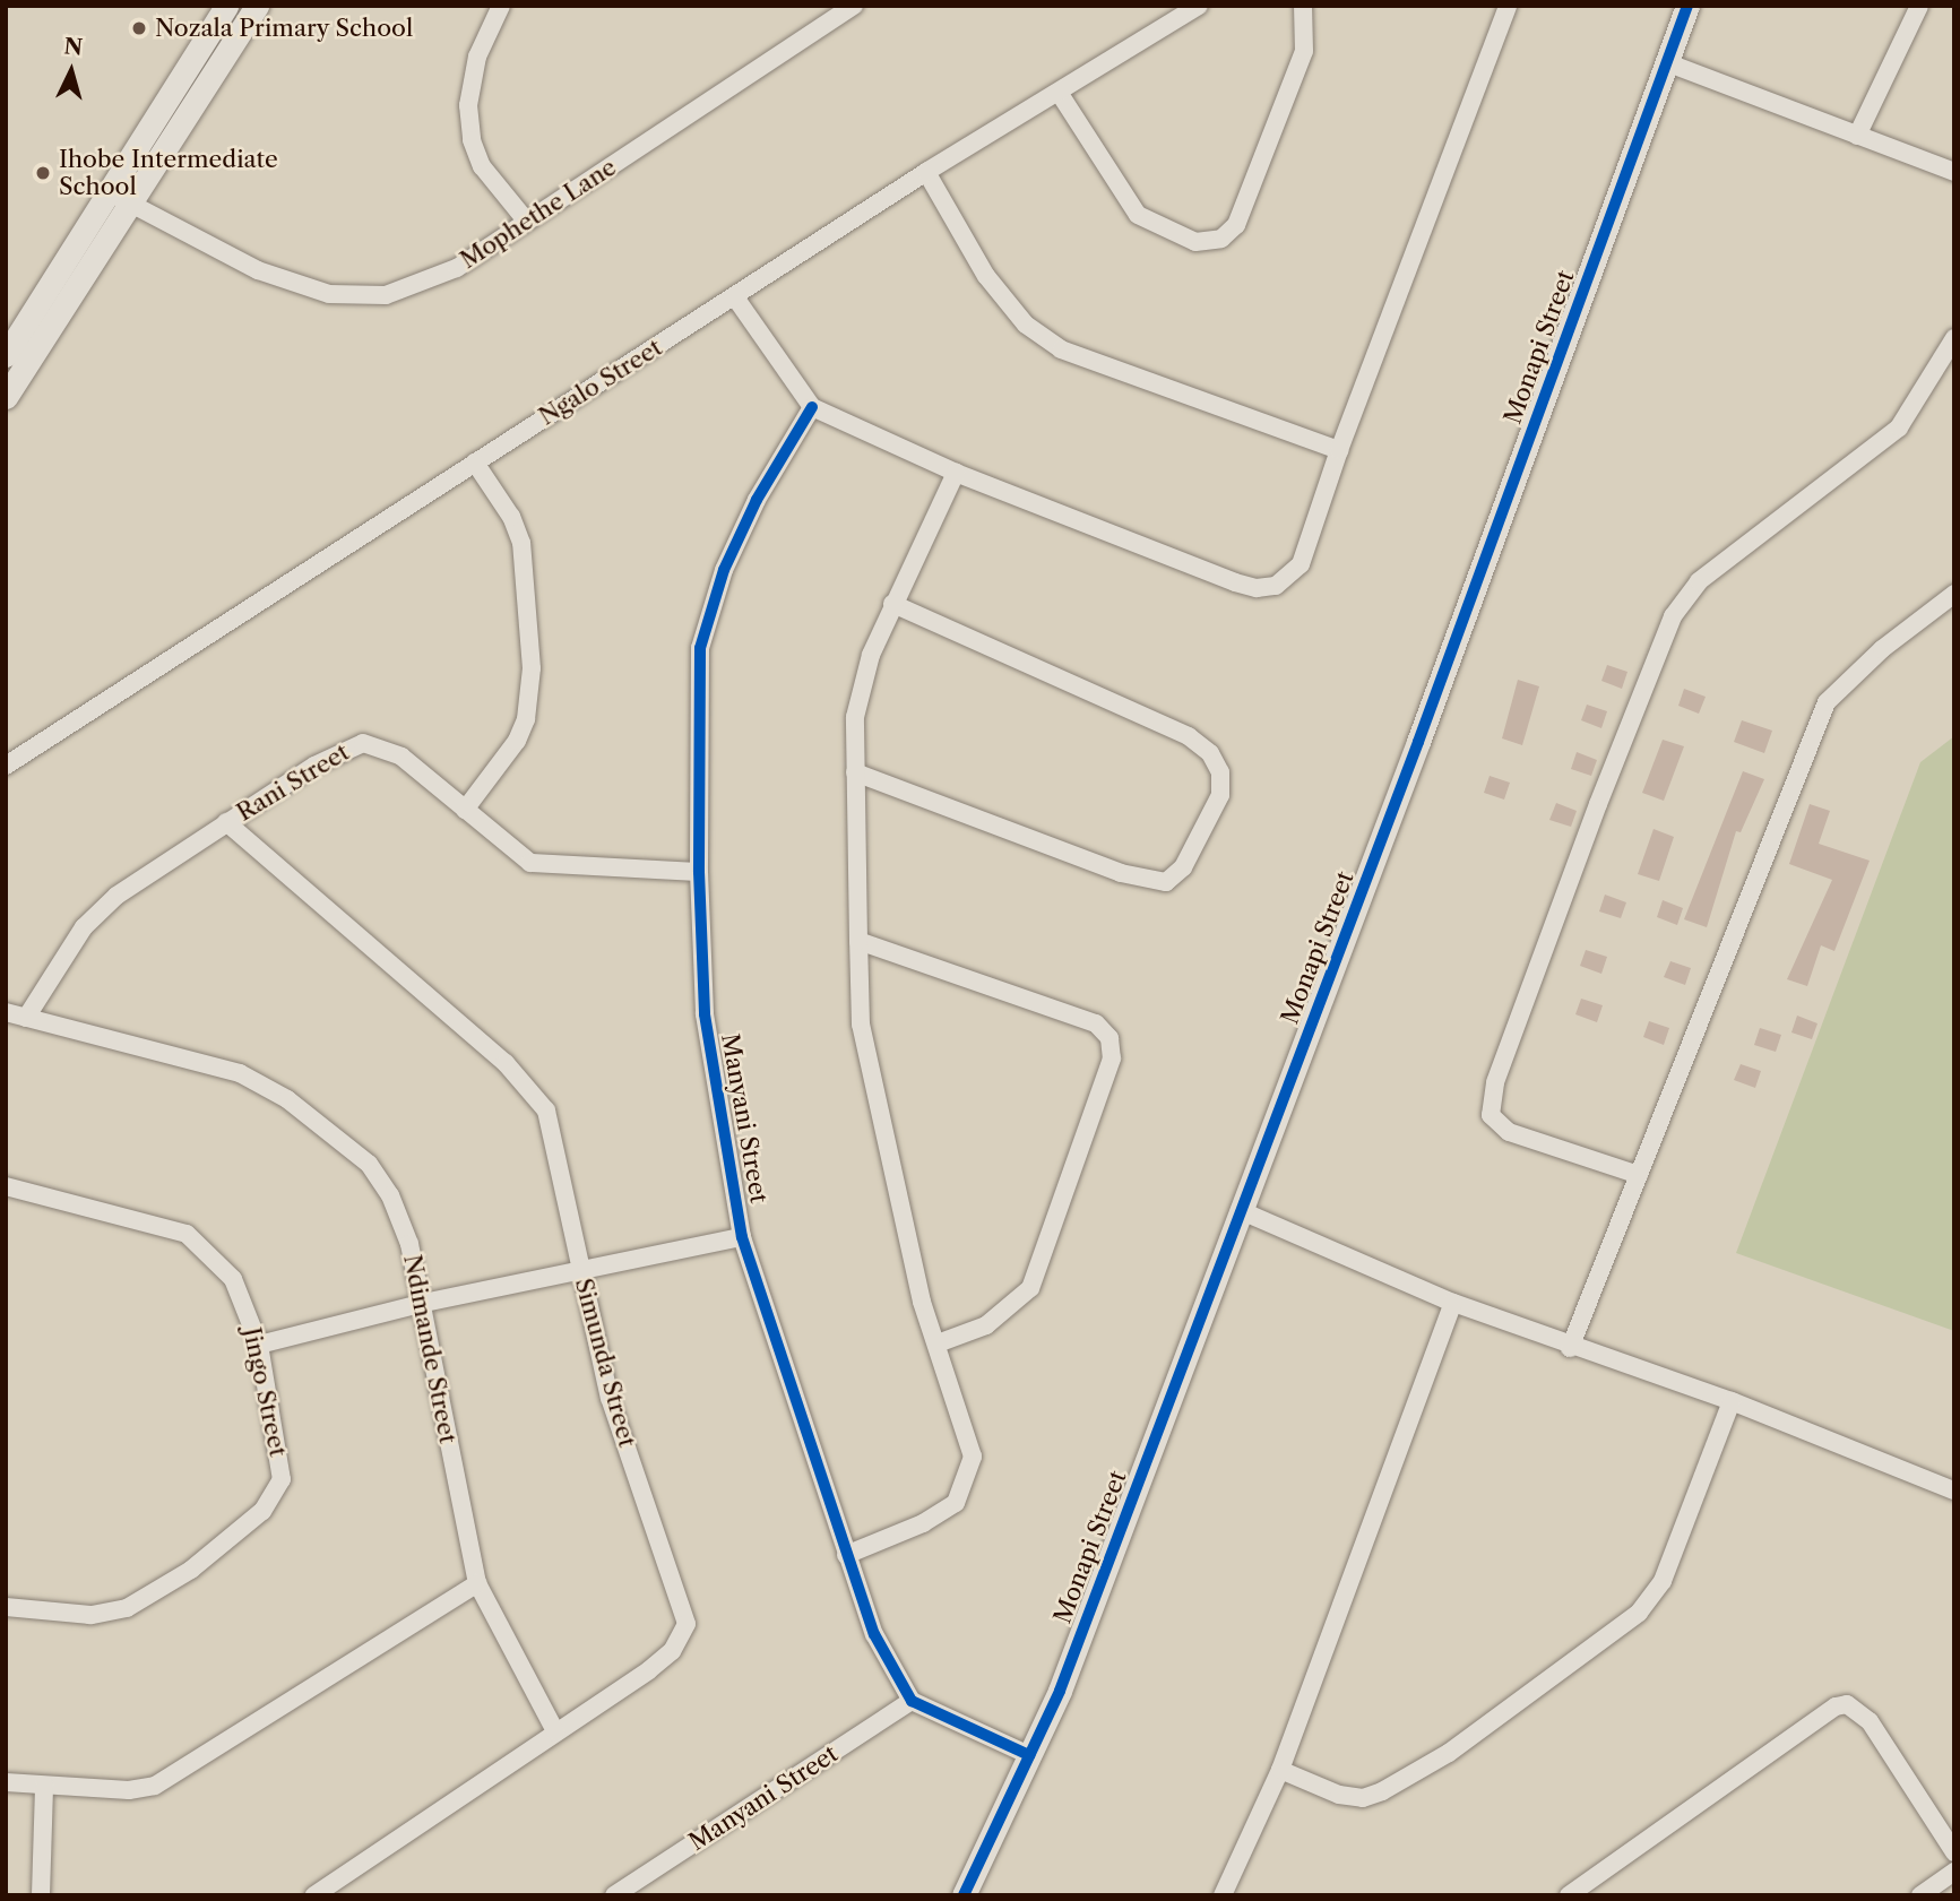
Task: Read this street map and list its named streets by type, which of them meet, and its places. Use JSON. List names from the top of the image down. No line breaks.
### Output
{"streets":{"street":["Mophethe Lane","Monapi Street","Ngalo Street","Rani Street","Manyani Street","Ndimande Street","Simunda Street","Jingo Street"]},"crossings":[["Rani Street","Manyani Street"],["Rani Street","Ndimande Street"],["Rani Street","Simunda Street"],["Ndimande Street","Simunda Street"]],"places":["Nozala Primary School","Ihobe Intermediate School"],"north":"top"}
